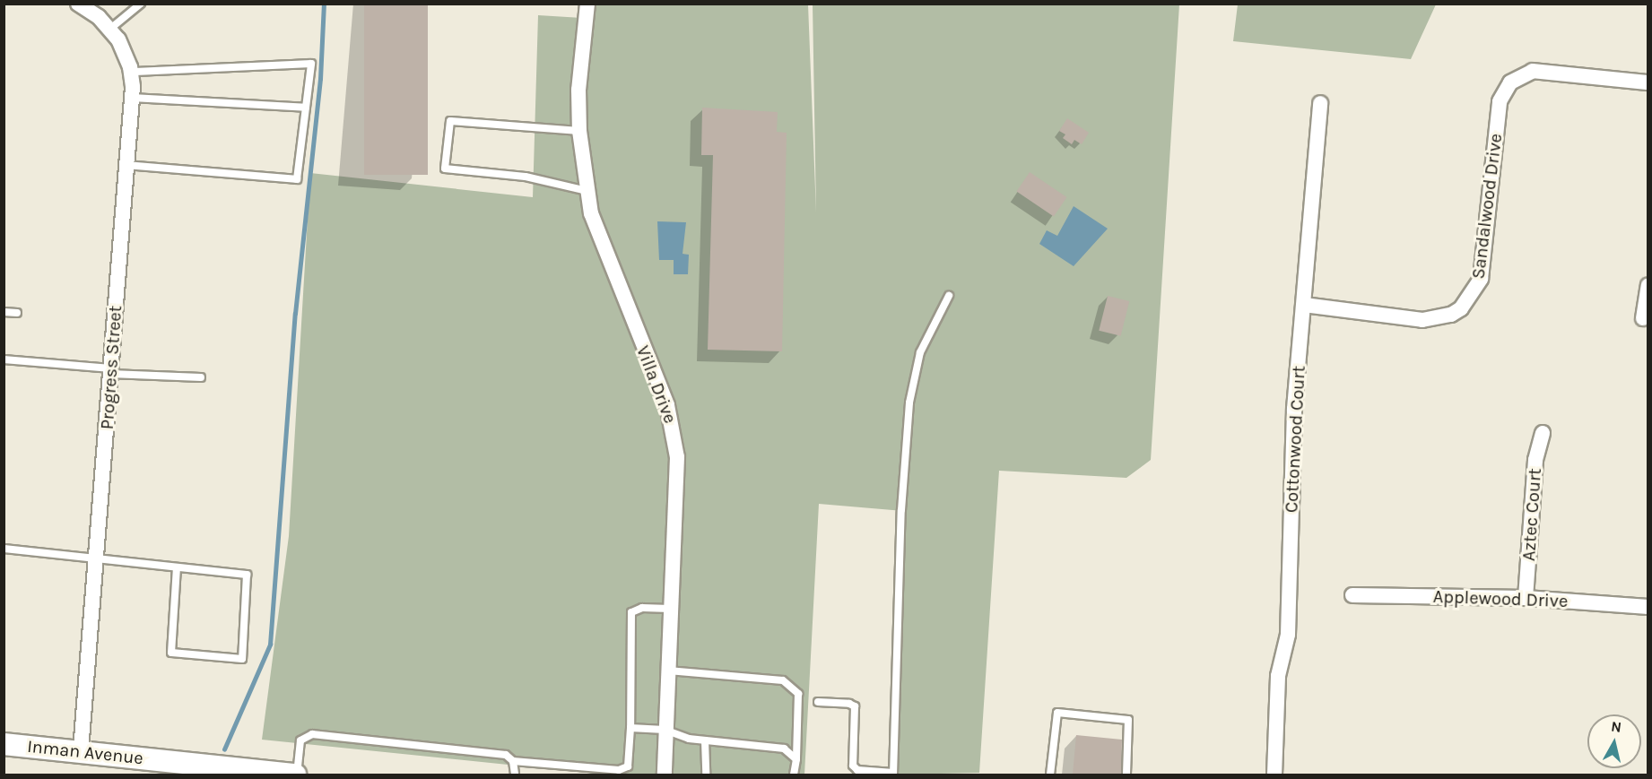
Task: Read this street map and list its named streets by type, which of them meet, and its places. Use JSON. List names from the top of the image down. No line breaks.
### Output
{"streets":{"main road":["Inman Avenue"],"street":["Sandalwood Drive","Progress Street","Villa Drive","Cottonwood Court","Aztec Court","Applewood Drive"]},"crossings":[["Sandalwood Drive","Cottonwood Court"],["Progress Street","Inman Avenue"],["Aztec Court","Applewood Drive"]],"north":"top"}
